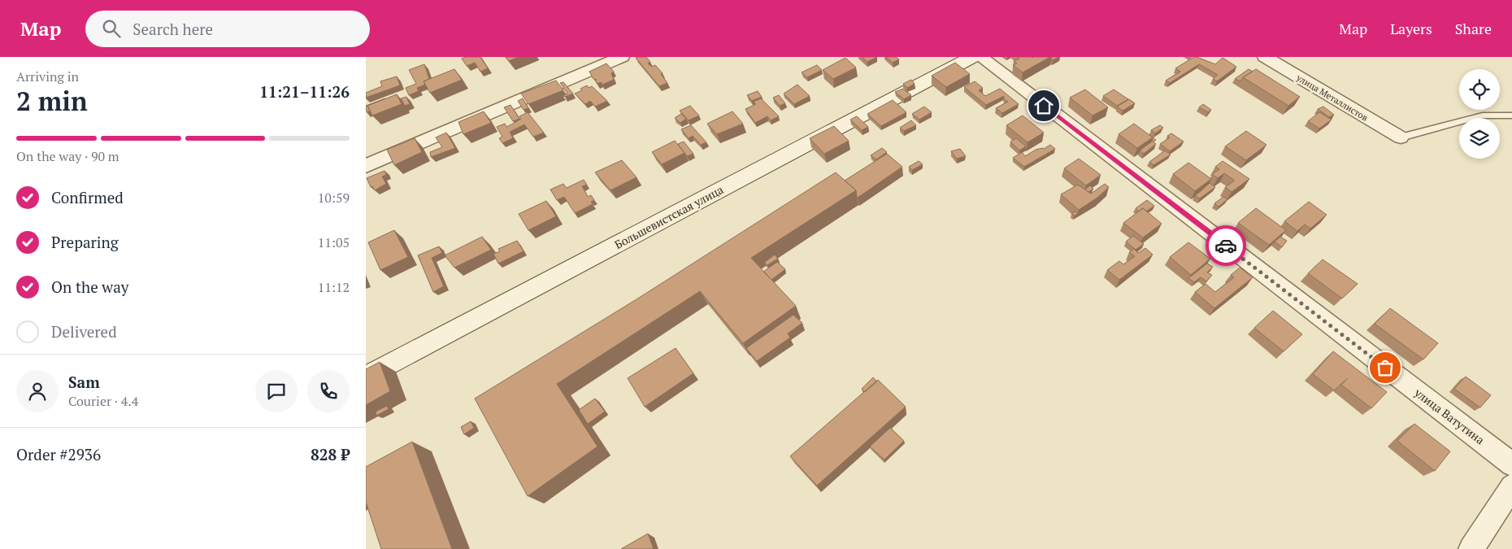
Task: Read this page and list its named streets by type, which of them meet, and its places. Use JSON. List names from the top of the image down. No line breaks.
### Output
{"streets":{"street":["улица Металлистов","Большевистская улица","улица Ватутина"]},"page":{"header":"Map","search":"Search here","nav":["Map","Layers","Share"],"heading":["2 min","Arriving in","11:21–11:26"],"panel":["Sam","Courier · 4.4","Order #2936","828 ₽"],"bar":"On the way · 90 m","list":[["Confirmed","10:59"],["Preparing","11:05"],["On the way","11:12"],"Delivered"]}}
